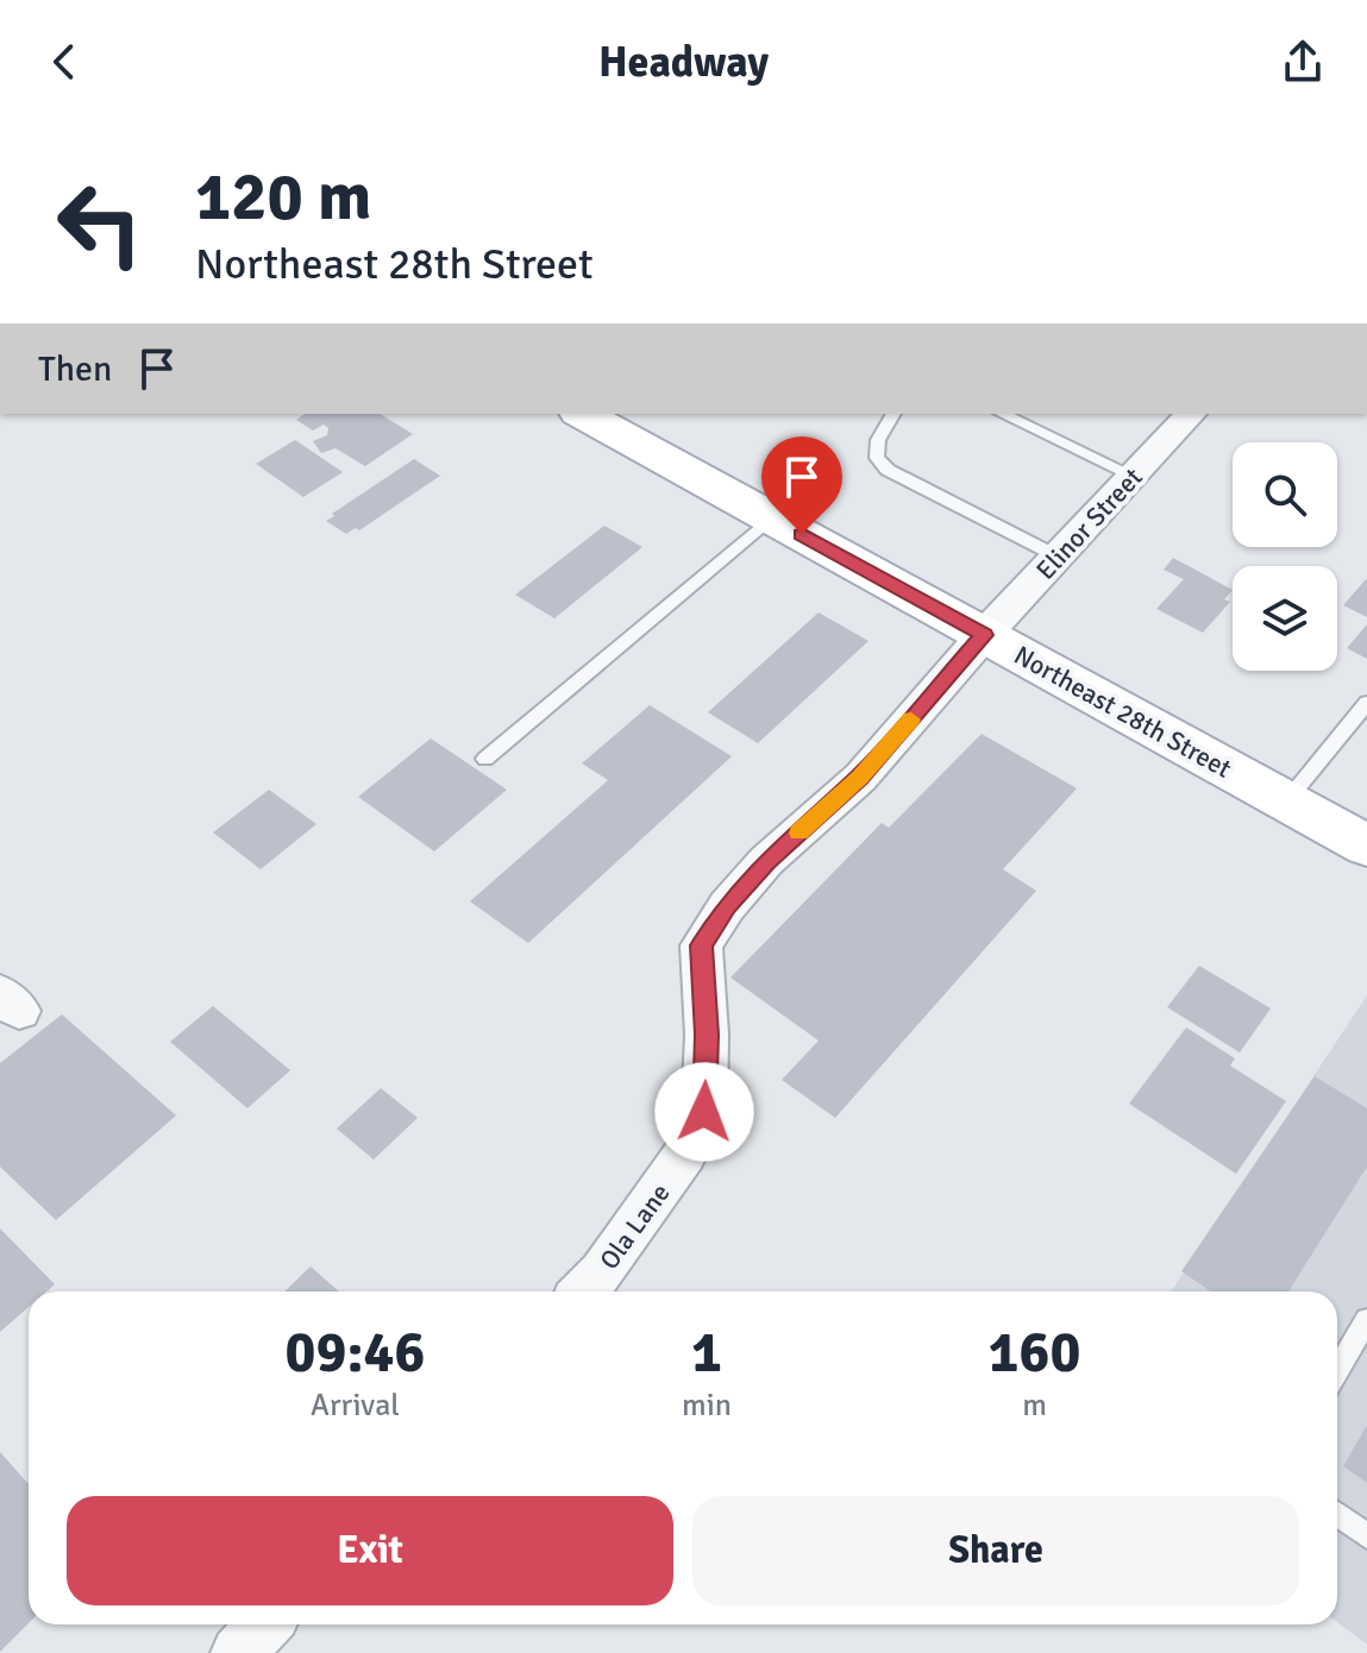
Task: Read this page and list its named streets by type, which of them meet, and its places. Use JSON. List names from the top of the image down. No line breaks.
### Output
{"streets":{"main road":["Northeast 28th Street"],"street":["Elinor Street","Ola Lane"]},"crossings":[["Elinor Street","Northeast 28th Street"],["Elinor Street","Ola Lane"],["Northeast 28th Street","Ola Lane"]],"page":{"header":"Headway","turn":["120 m","Northeast 28th Street"],"then":"Then","eta":["09:46","Arrival","1","min","160","m"],"buttons":["Exit","Share"]}}
